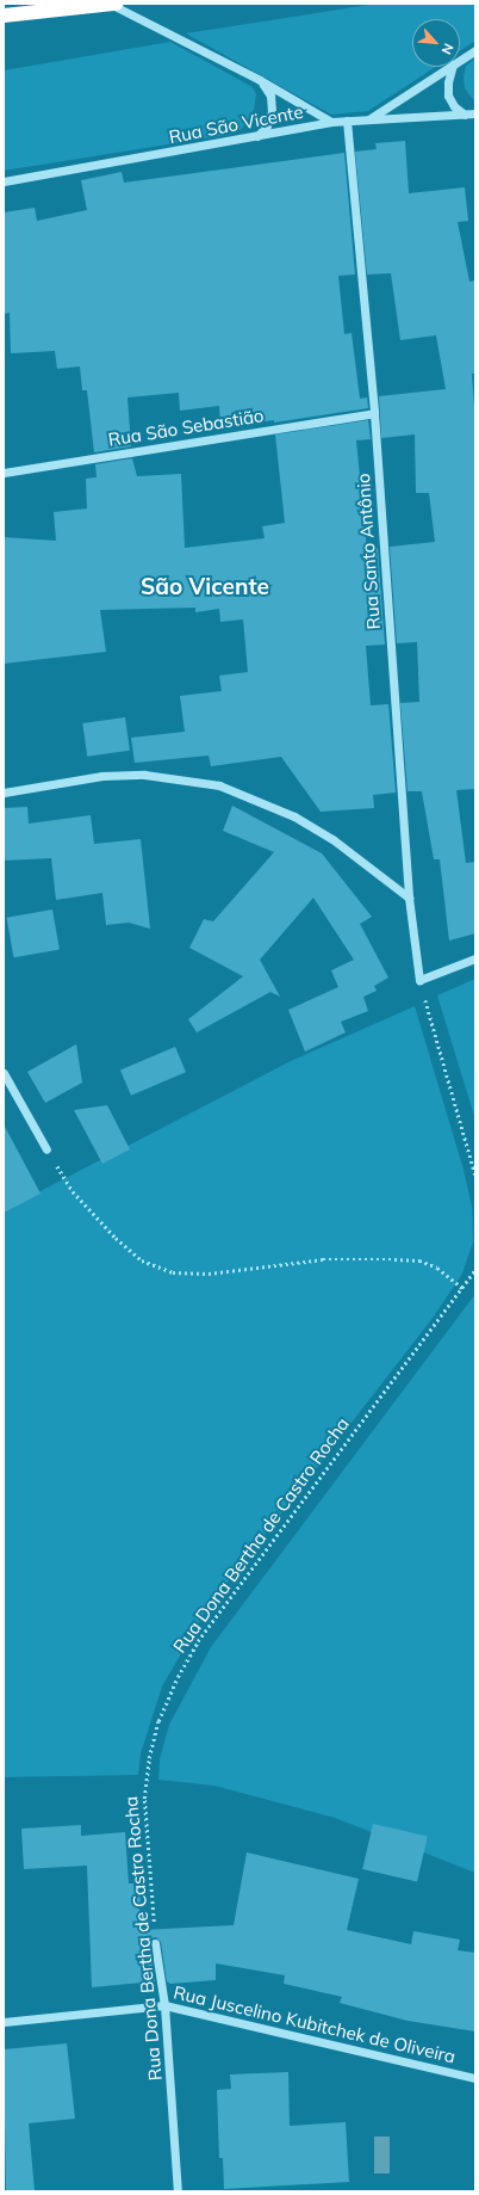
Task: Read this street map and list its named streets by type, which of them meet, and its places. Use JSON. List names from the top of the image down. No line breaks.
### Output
{"streets":{"street":["Rua São Vicente","Rua São Sebastião","Rua Santo Antônio","Rua Dona Bertha de Castro Rocha","Rua Juscelino Kubitchek de Oliveira"]},"crossings":[["Rua São Vicente","Rua Santo Antônio"],["Rua São Sebastião","Rua Santo Antônio"],["Rua Dona Bertha de Castro Rocha","Rua Juscelino Kubitchek de Oliveira"]],"districts":["São Vicente"],"north":"bottom right"}
